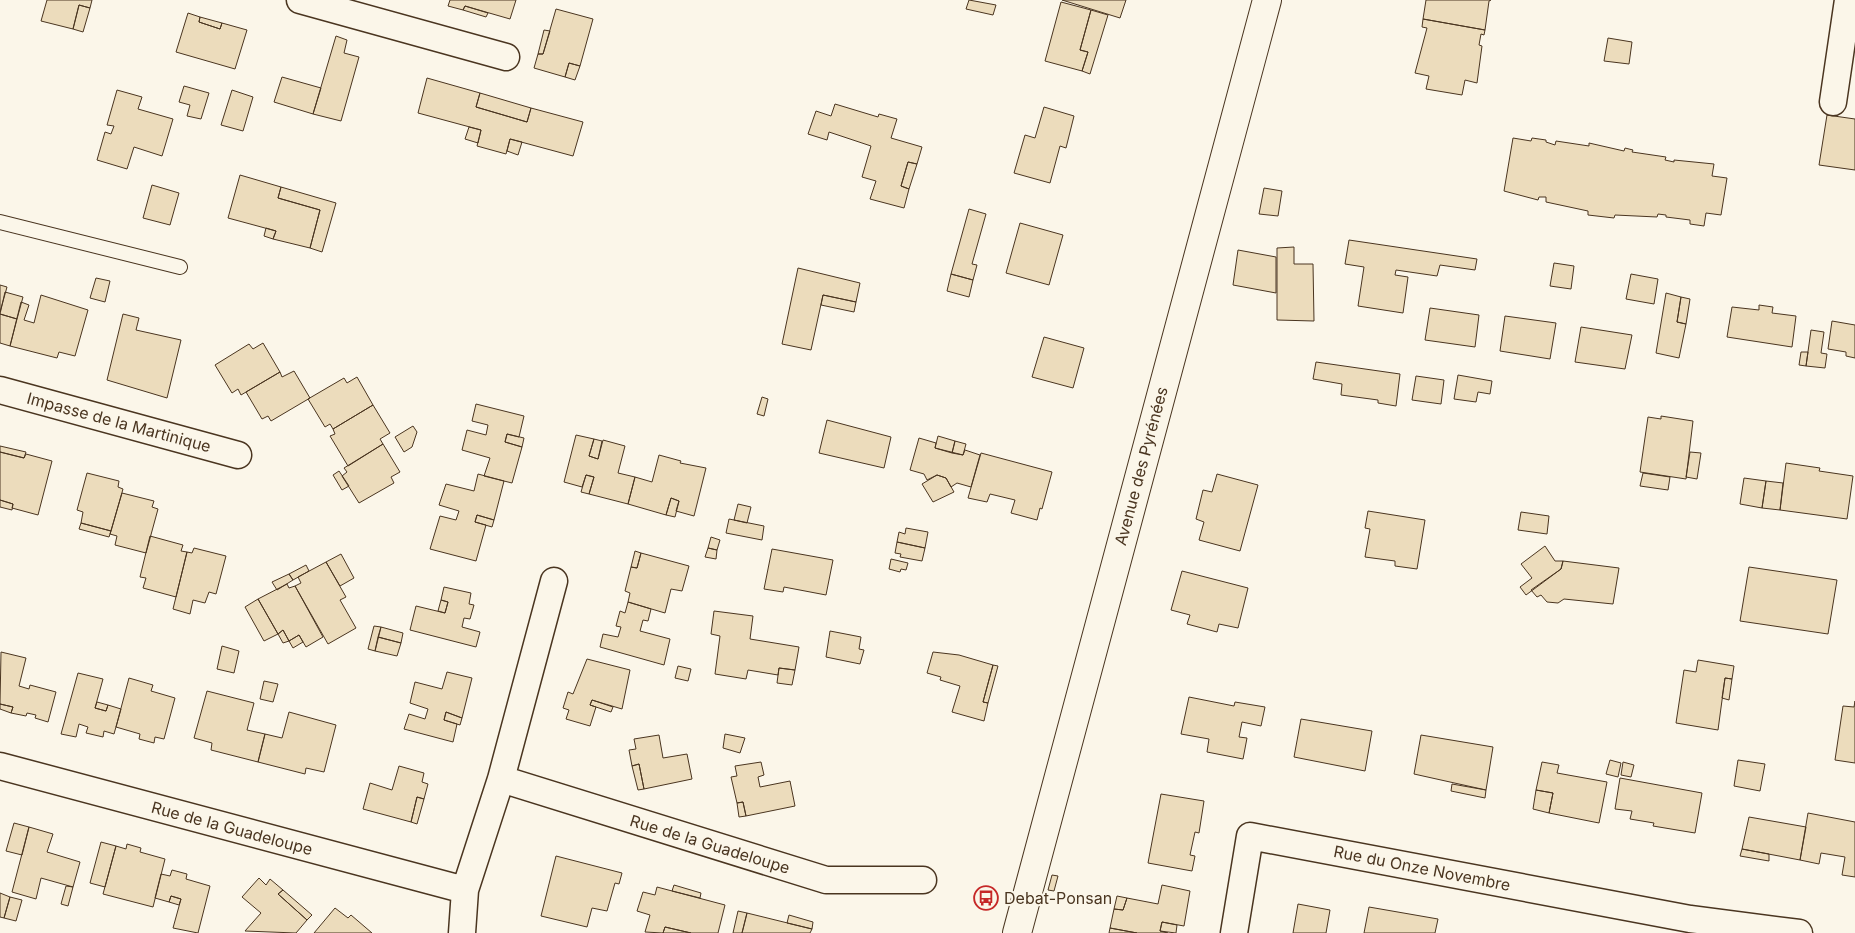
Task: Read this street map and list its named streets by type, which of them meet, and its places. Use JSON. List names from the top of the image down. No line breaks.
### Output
{"streets":{"main road":["Avenue des Pyrénées"],"street":["Impasse de la Martinique","Rue de la Guadeloupe","Rue du Onze Novembre"]},"places":{"bus stop":["Debat-Ponsan"]}}
